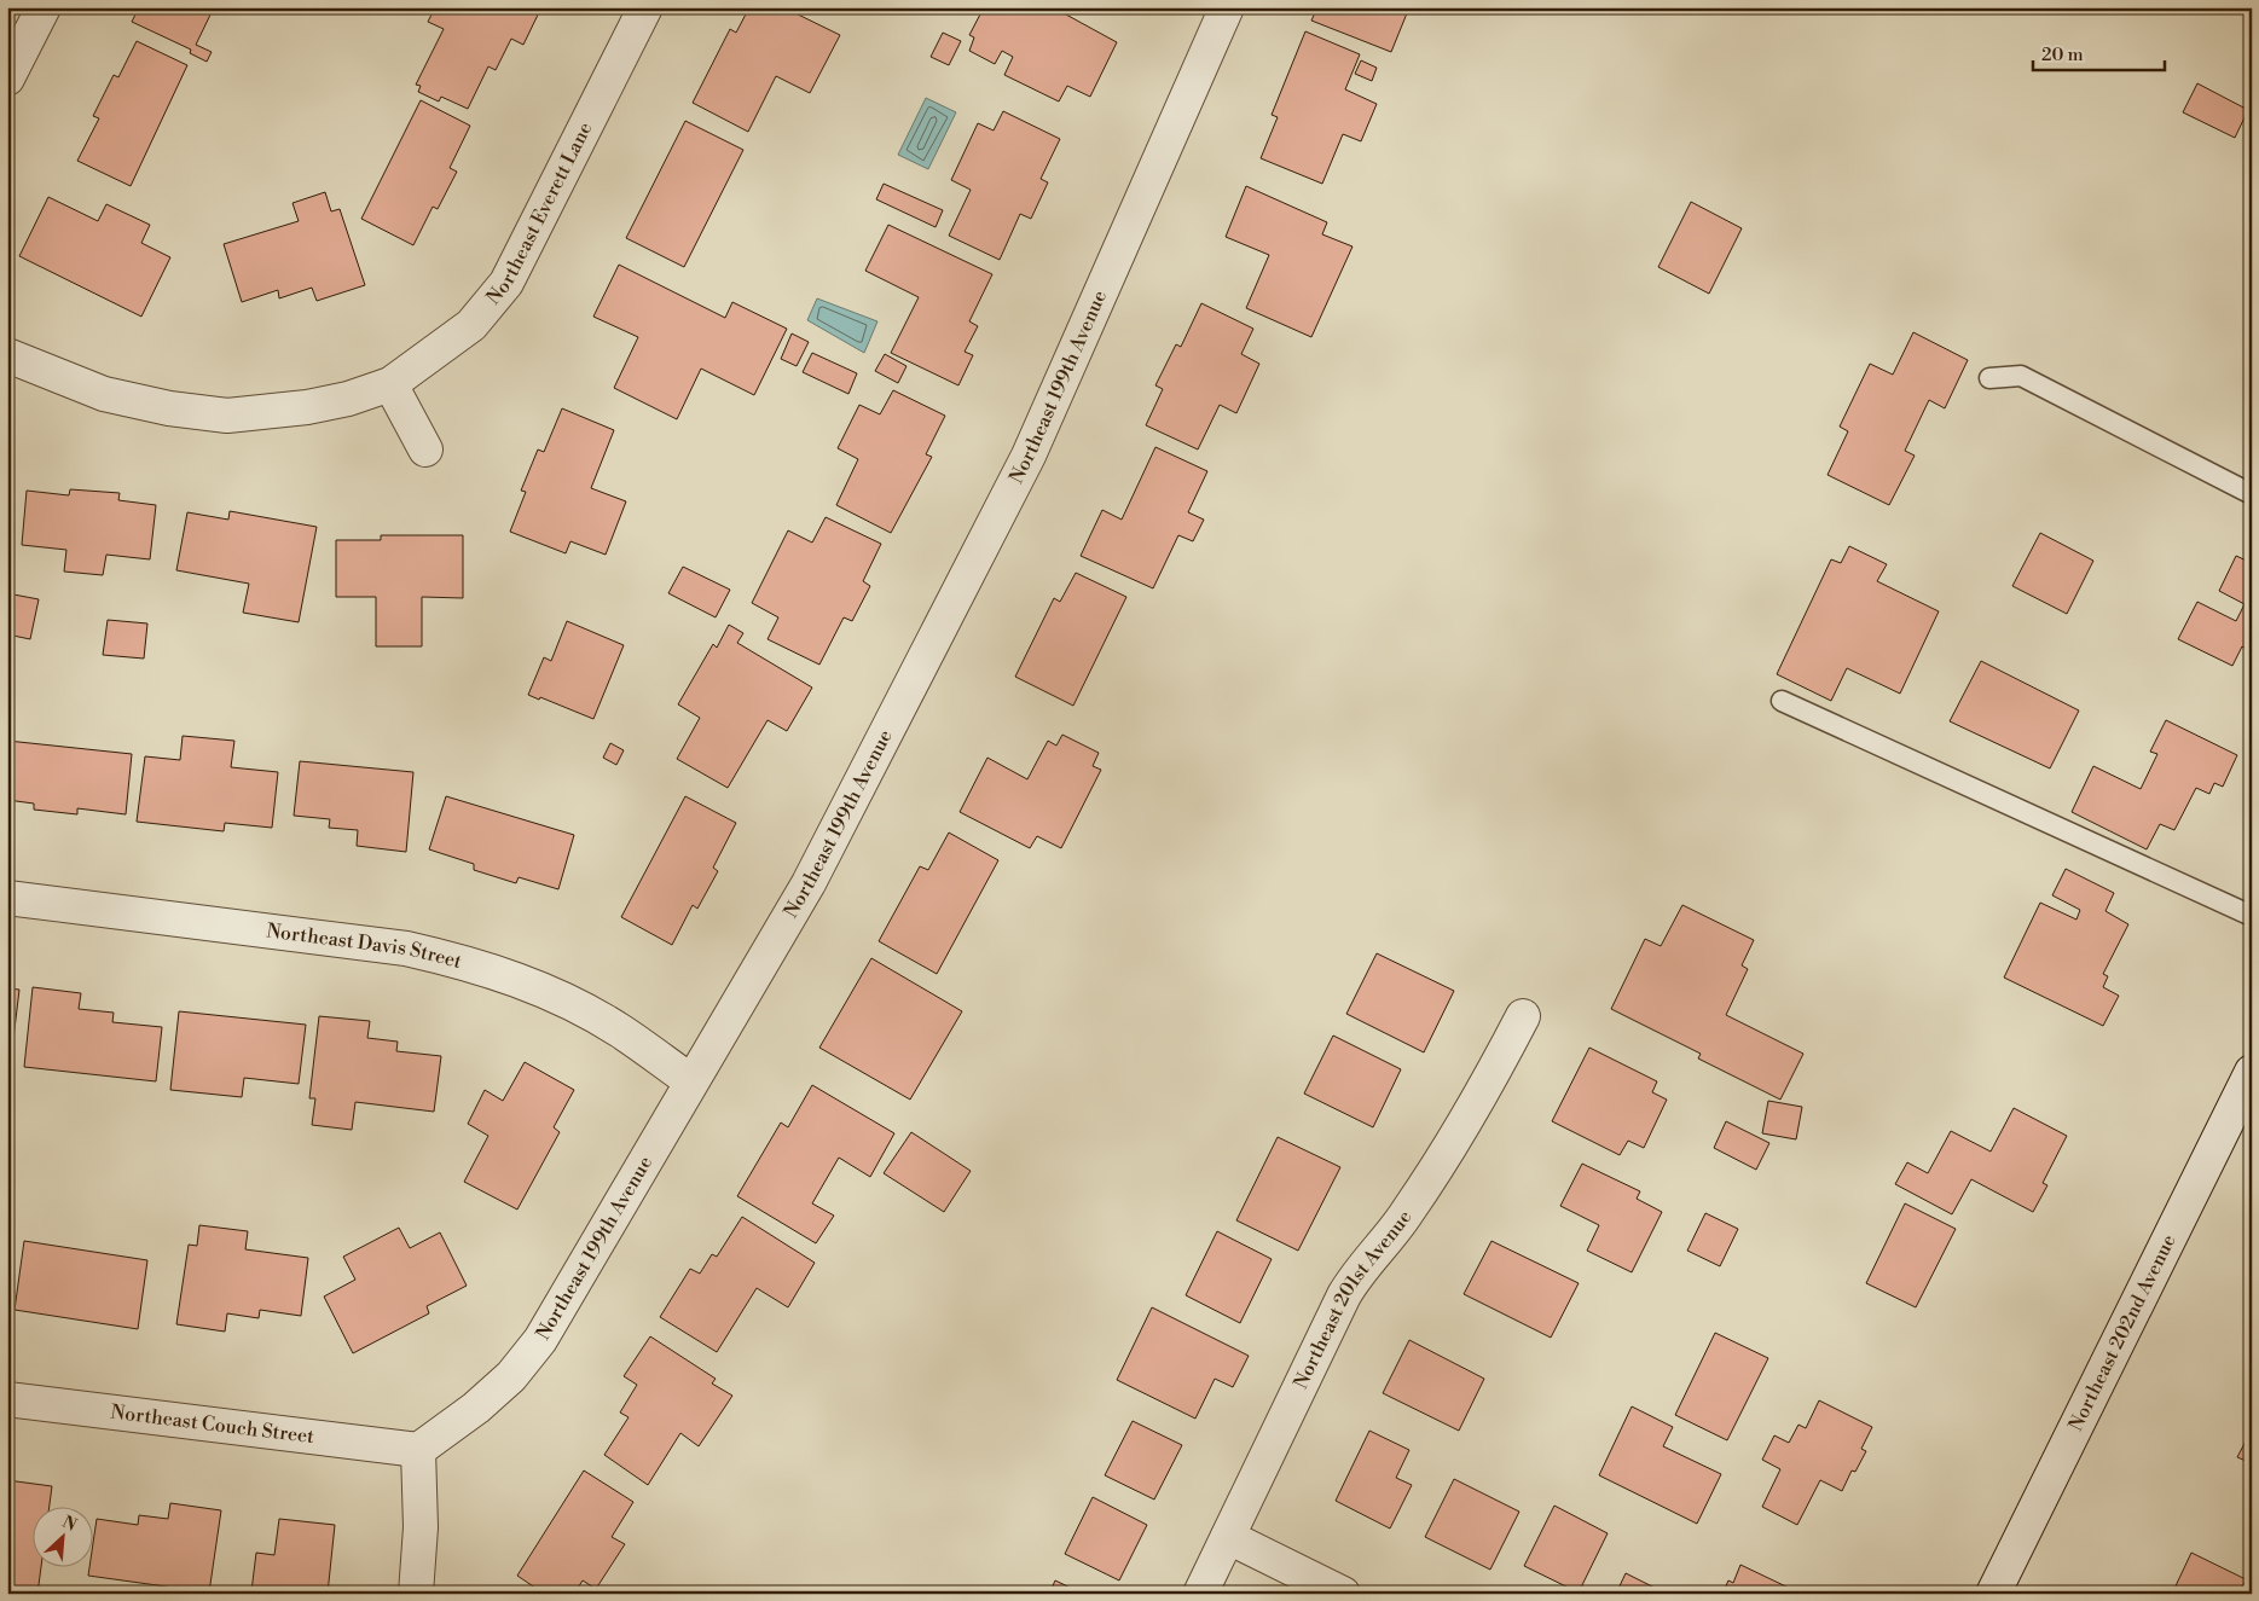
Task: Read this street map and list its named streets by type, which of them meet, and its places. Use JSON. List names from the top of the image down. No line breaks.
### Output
{"streets":{"street":["Northeast Everett Lane","Northeast 199th Avenue","Northeast Davis Street","Northeast 201st Avenue","Northeast 202nd Avenue","Northeast Couch Street"]},"crossings":[["Northeast 199th Avenue","Northeast Davis Street"],["Northeast 199th Avenue","Northeast Couch Street"]],"scale_bar":"20 m","north":"top right"}
